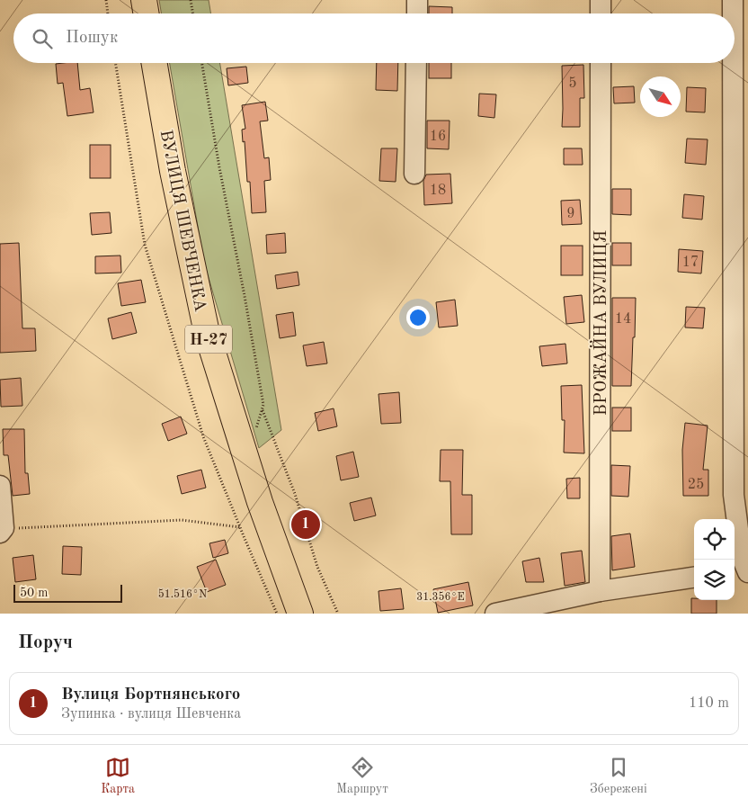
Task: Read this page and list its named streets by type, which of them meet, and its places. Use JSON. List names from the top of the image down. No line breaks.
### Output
{"streets":{"main road":["ВУЛИЦЯ ШЕВЧЕНКА","Н-27"],"street":["ВРОЖАЙНА ВУЛИЦЯ"]},"house_numbers":["5","16","18","9","17","14","25"],"scale_bar":"50 m","north":"bottom right","page":{"search":"Пошук","pins":"1","scale":"50 m","heading":"Поруч","list":[{"mark":"1","name":"Вулиця Бортнянського","note":"Зупинка · вулиця Шевченка","value":"110 m"}],"nav":["Карта","Маршрут","Збережені"]},"coordinates":["51.516°N","31.356°E"]}
